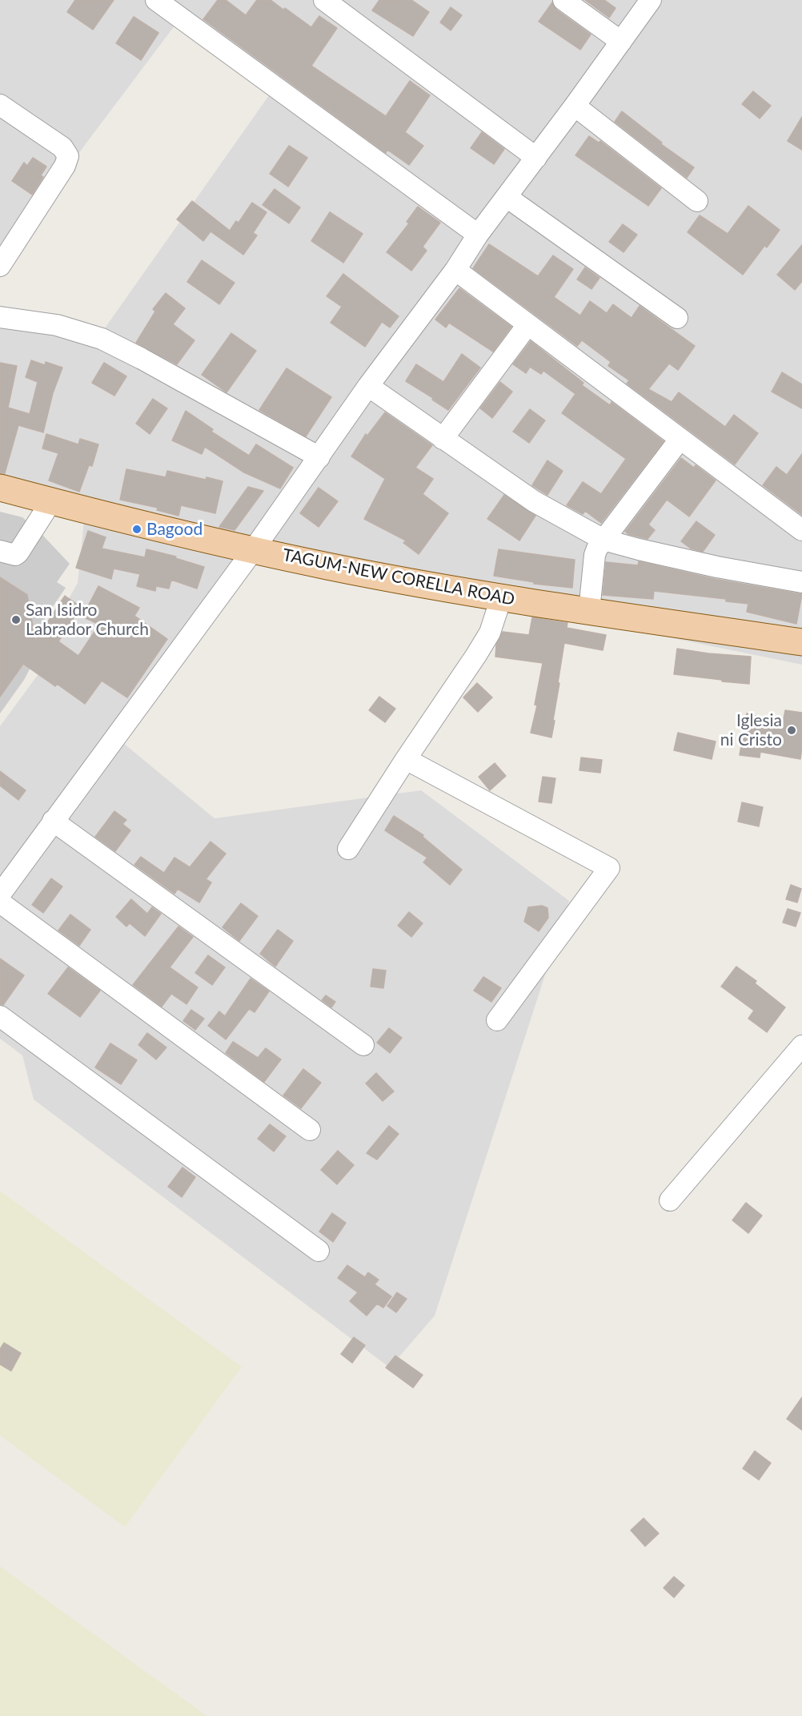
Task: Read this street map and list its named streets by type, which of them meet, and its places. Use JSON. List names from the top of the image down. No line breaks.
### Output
{"streets":{"main road":["TAGUM-NEW CORELLA ROAD"]},"places":["Bagood","San Isidro Labrador Church","Iglesia ni Cristo"]}
